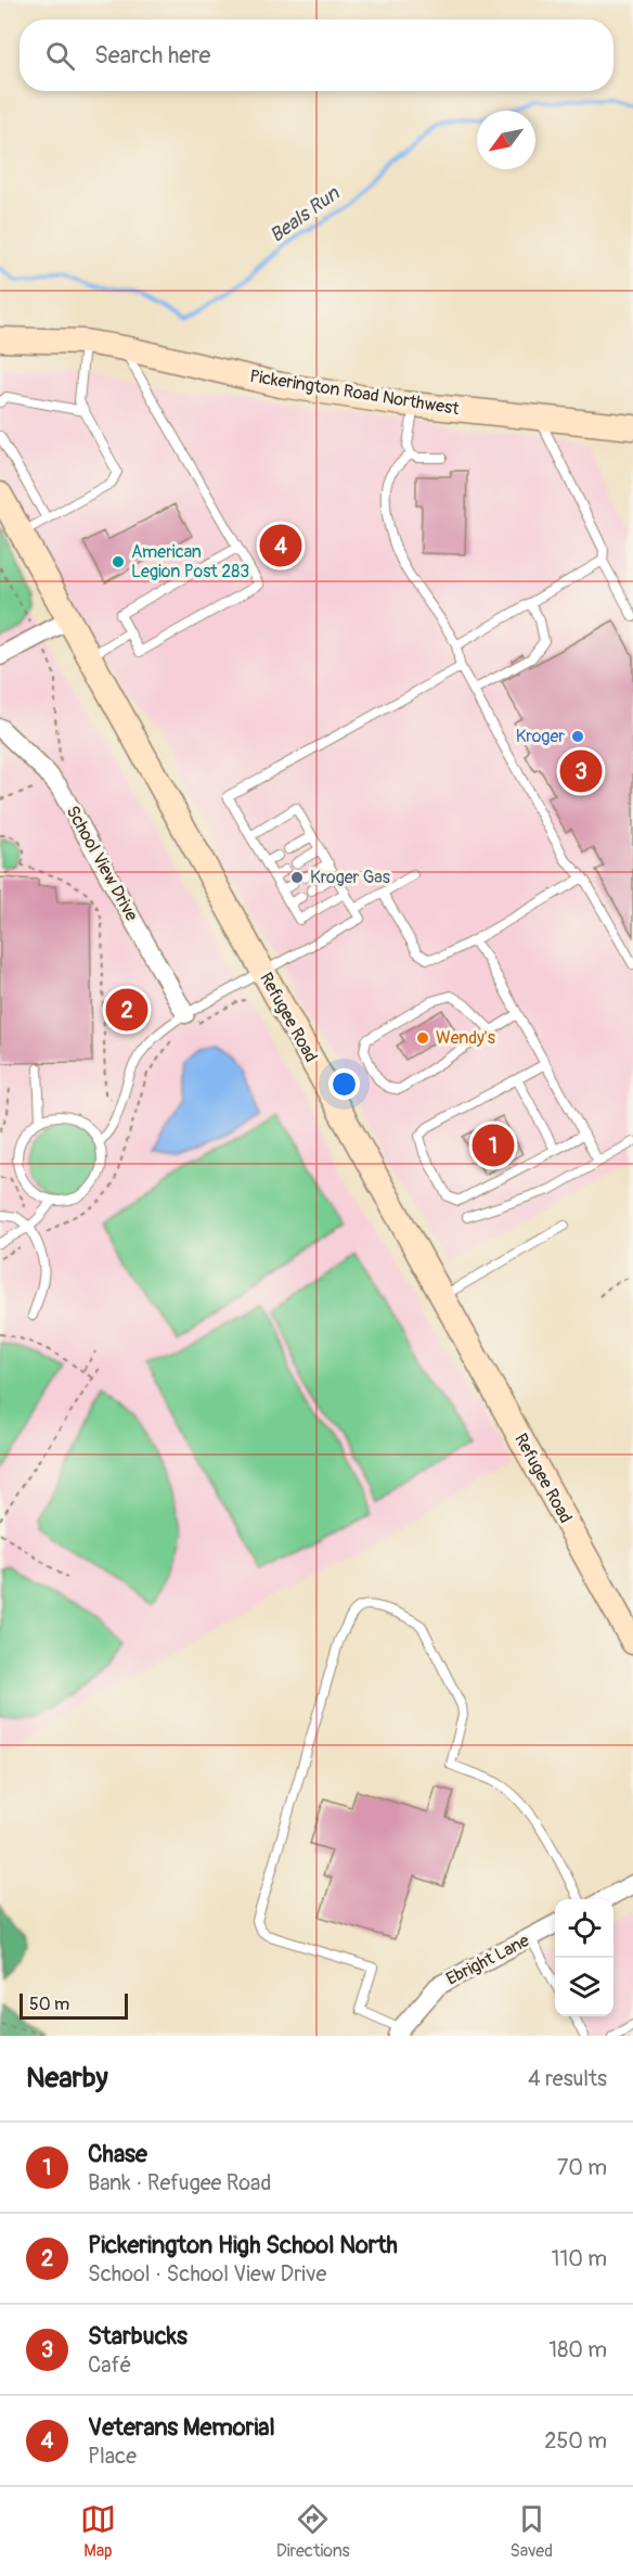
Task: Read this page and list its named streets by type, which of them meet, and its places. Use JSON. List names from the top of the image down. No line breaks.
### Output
{"streets":{"main road":["Pickerington Road Northwest","Refugee Road"],"street":["School View Drive","Ebright Lane"]},"water":["Beals Run"],"places":["American Legion Post 283","Kroger","Kroger Gas","Wendy's"],"scale_bar":"50 m","north":"bottom left","page":{"search":"Search here","pins":["4","3","2","1"],"scale":"50 m","heading":["Nearby","4 results"],"list":[{"mark":"1","name":"Chase","note":"Bank · Refugee Road","value":"70 m"},{"mark":"2","name":"Pickerington High School North","note":"School · School View Drive","value":"110 m"},{"mark":"3","name":"Starbucks","note":"Café","value":"180 m"},{"mark":"4","name":"Veterans Memorial","note":"Place","value":"250 m"}],"nav":["Map","Directions","Saved"]}}
